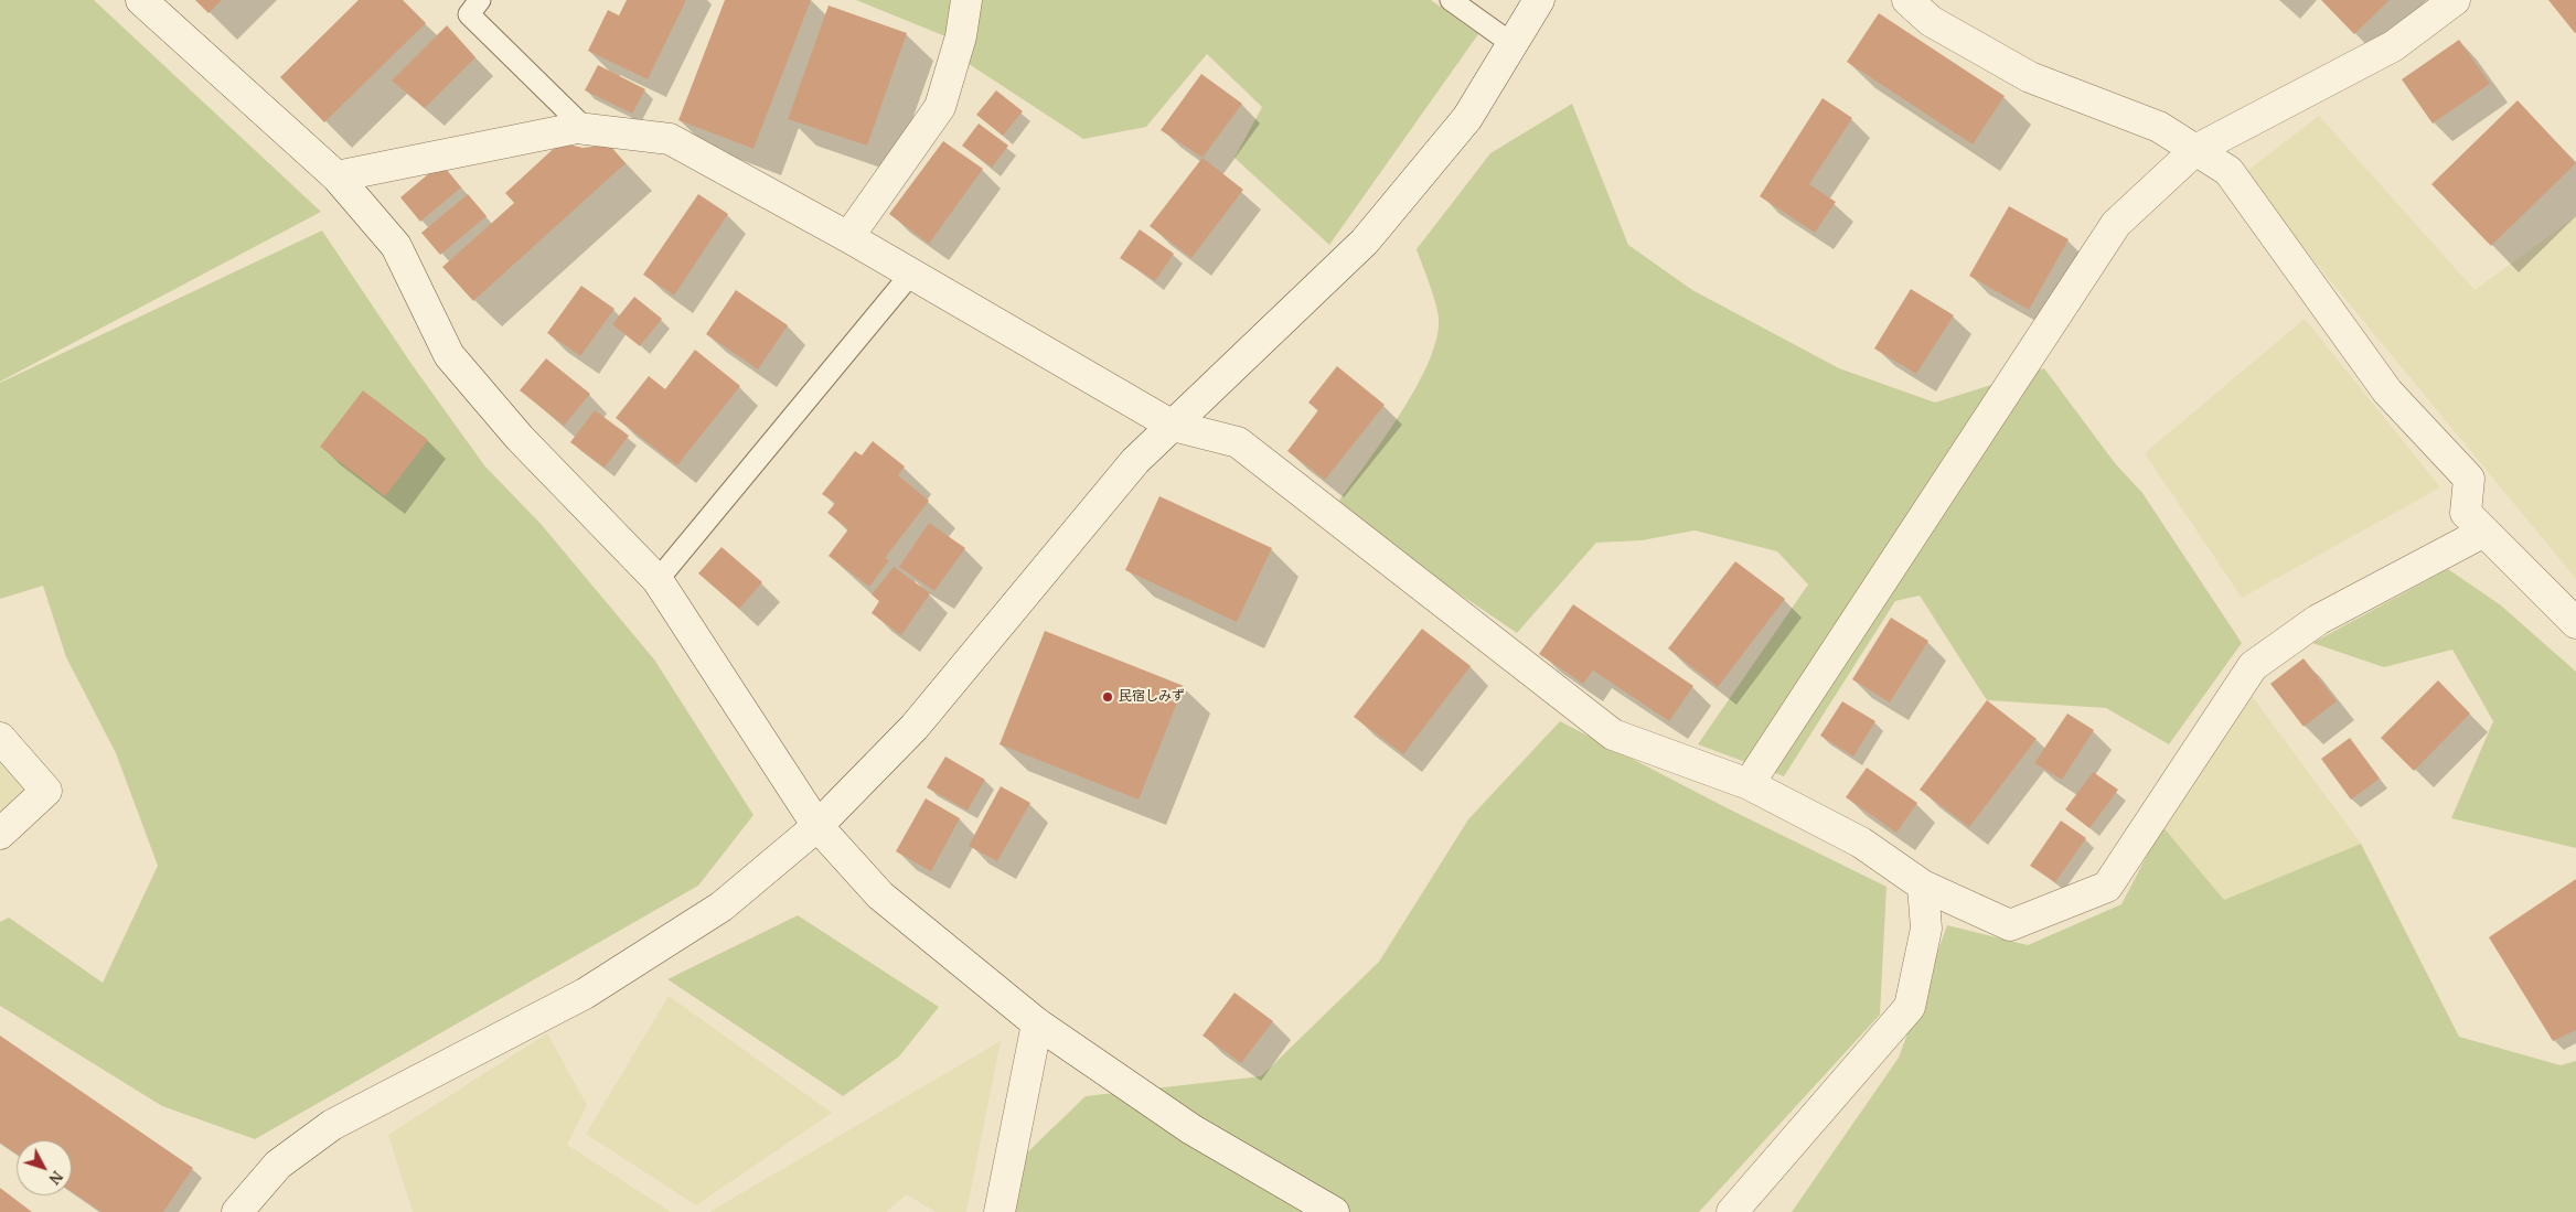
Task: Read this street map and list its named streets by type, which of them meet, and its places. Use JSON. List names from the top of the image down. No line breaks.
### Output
{"places":["民宿しみず"],"north":"bottom right"}
